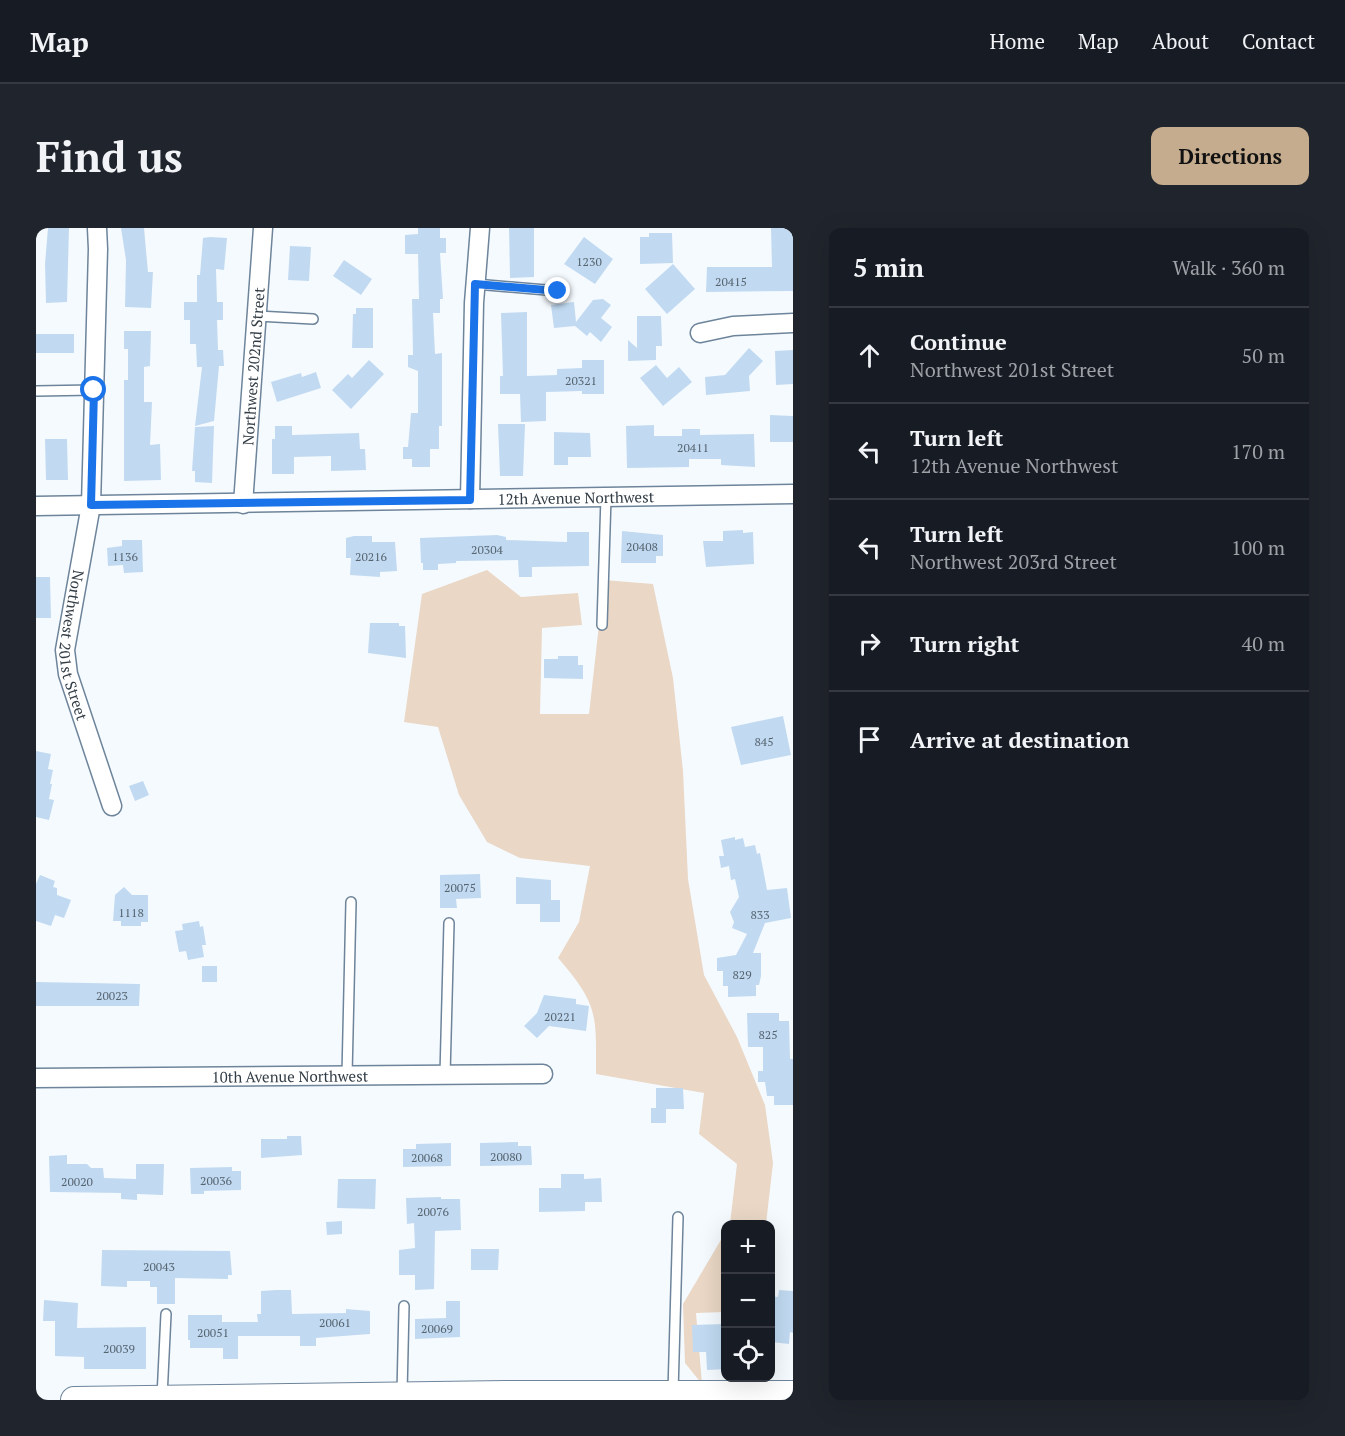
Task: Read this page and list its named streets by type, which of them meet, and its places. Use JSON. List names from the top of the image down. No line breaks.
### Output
{"streets":{"street":["Northwest 202nd Street","12th Avenue Northwest","Northwest 201st Street","10th Avenue Northwest"]},"crossings":[["Northwest 202nd Street","12th Avenue Northwest"],["12th Avenue Northwest","Northwest 201st Street"]],"house_numbers":["1230","20415","20321","20411","20408","20304","1136","20216","845","20075","1118","833","829","20023","20221","825","20080","20068","20036","20020","20076","20043","20061","20069","20051","20039"],"page":{"header":"Map","nav":["Home","Map","About","Contact"],"buttons":"Directions","title":"Find us","heading":["5 min","Walk · 360 m"],"list":[["Continue","Northwest 201st Street","50 m"],["Turn left","12th Avenue Northwest","170 m"],["Turn left","Northwest 203rd Street","100 m"],["Turn right","40 m"],"Arrive at destination"],"map_buttons":["+","−"]}}
